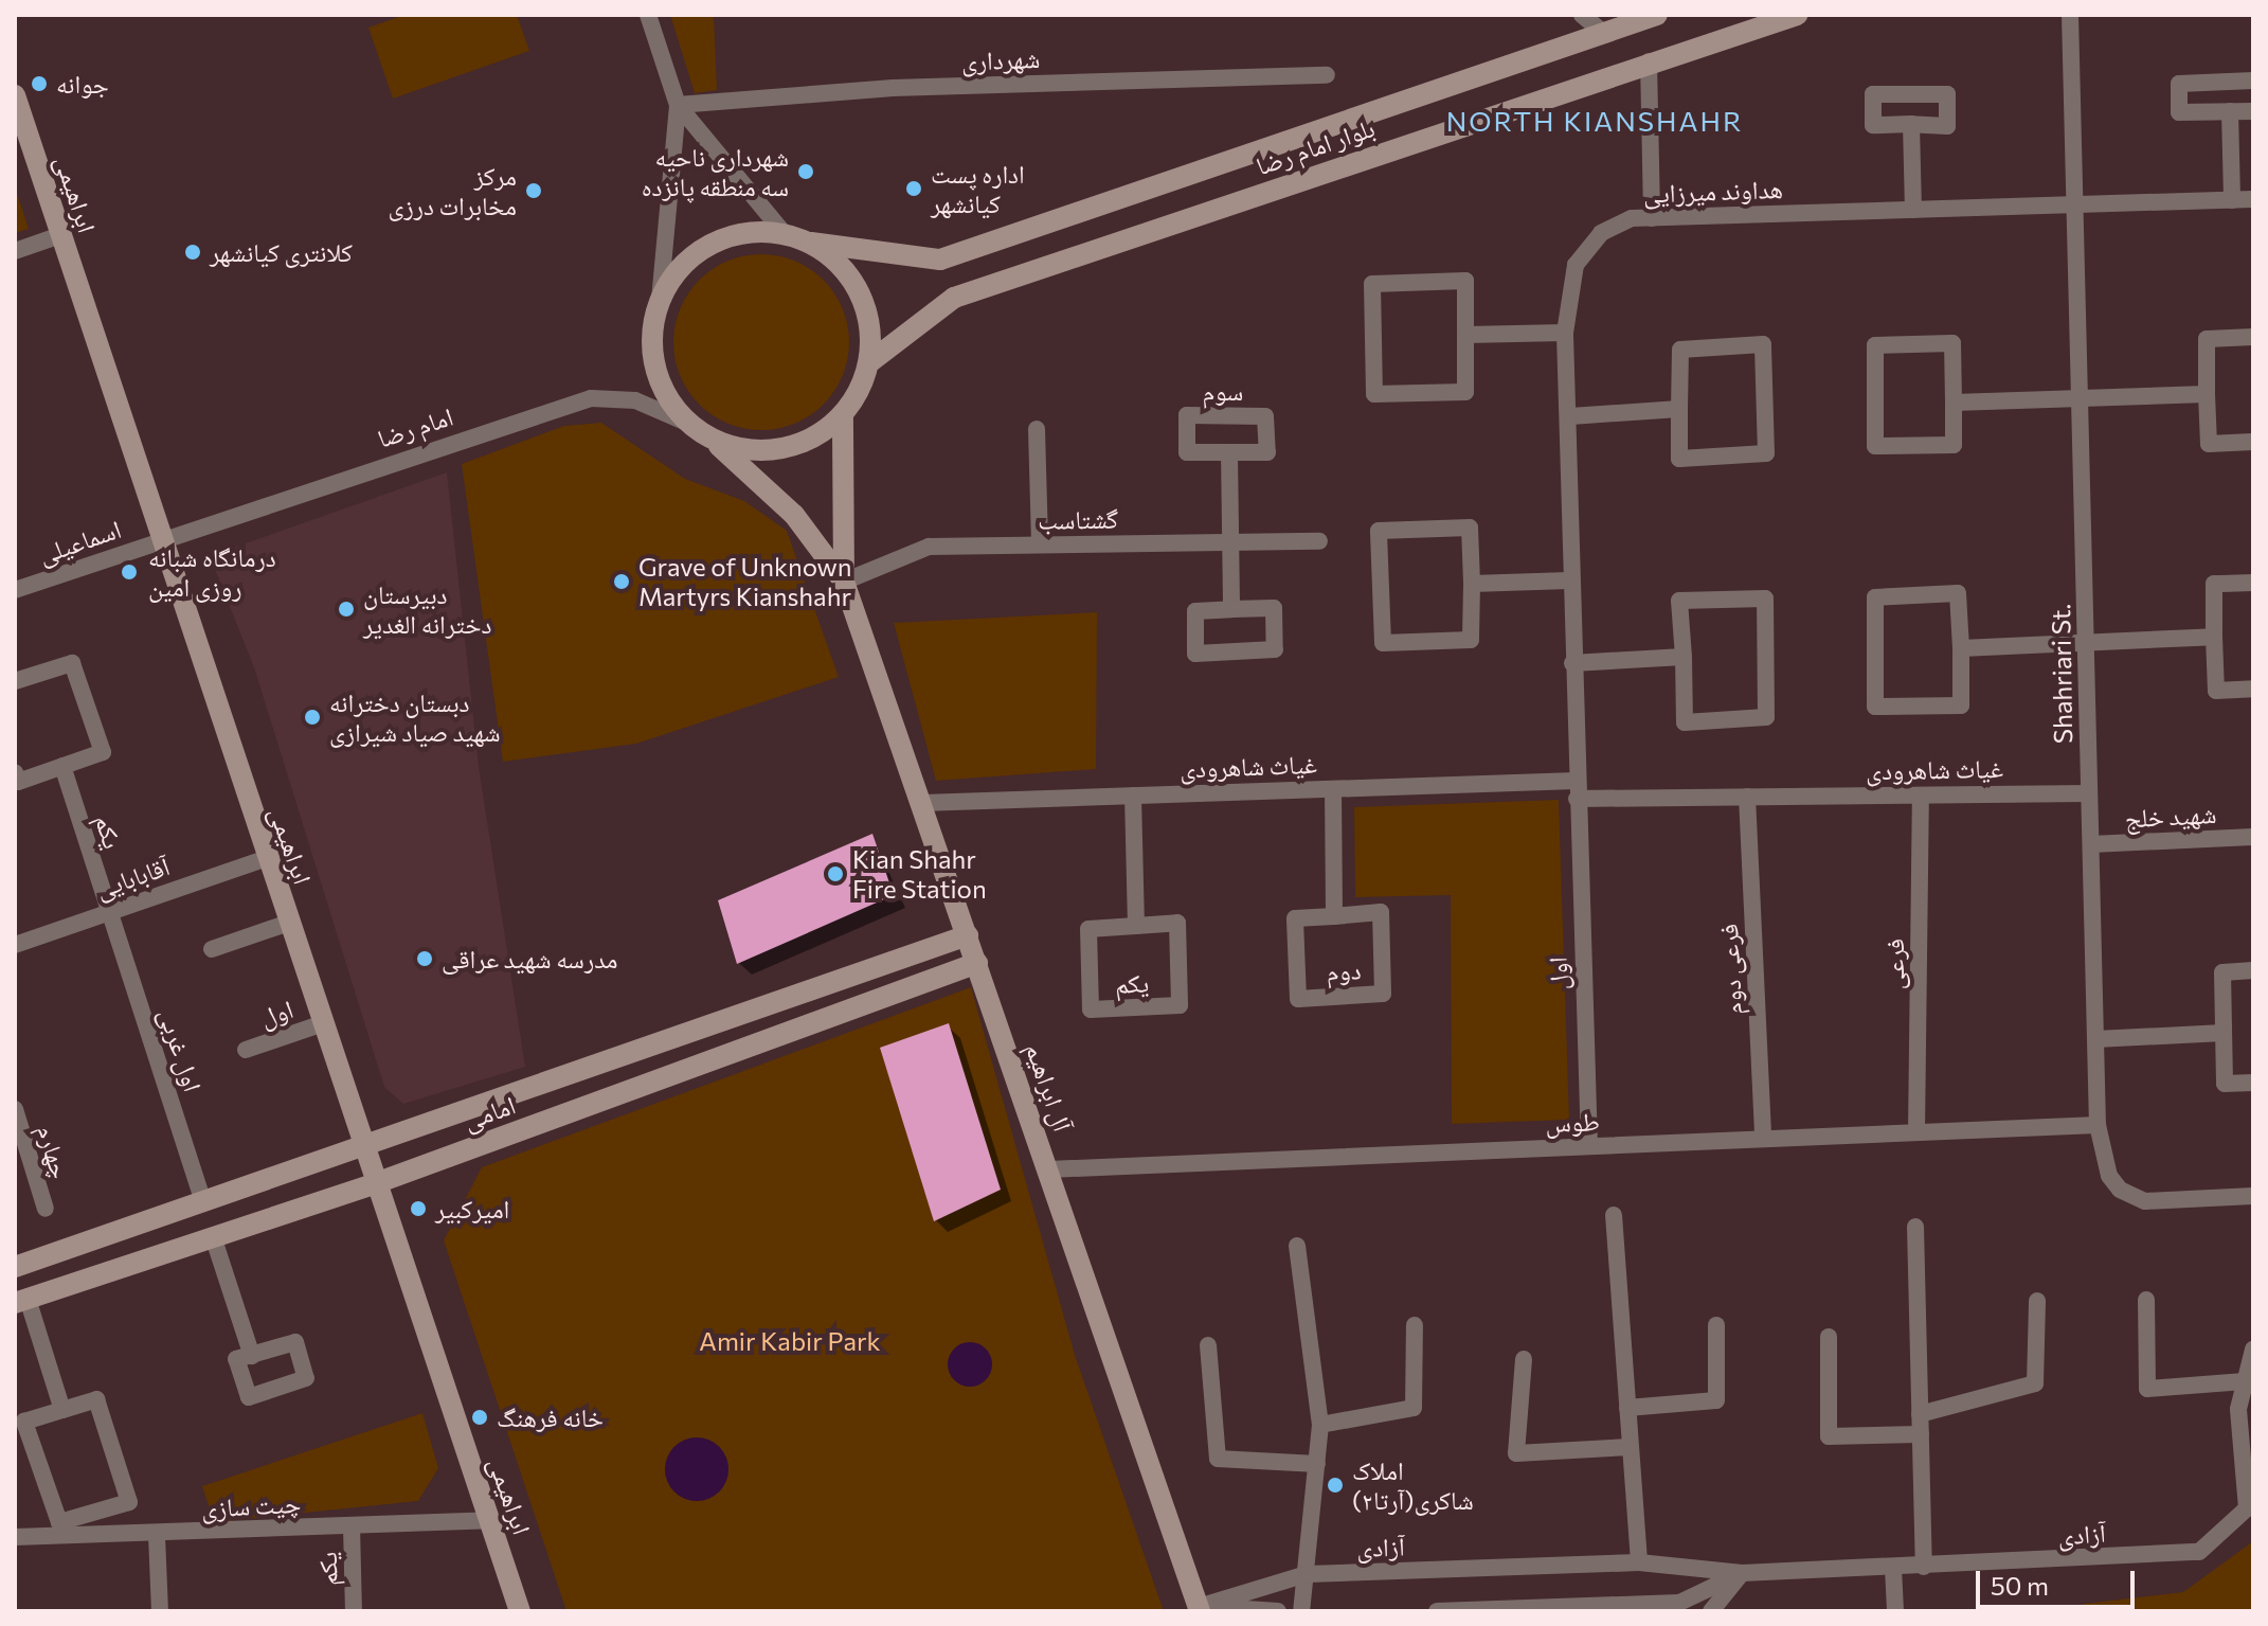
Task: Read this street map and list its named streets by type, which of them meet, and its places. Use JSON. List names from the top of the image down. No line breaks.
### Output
{"streets":{"main road":["بلوار امام رضا","ابراهیمی","آل ابراهیم","امامی"],"street":["شهرداری","هداوند میرزایی","سوم","امام رضا","گشتاسب","اسماعیلی","Shahriari St.","غیاث شاهرودی","شهید خلج","یکم","آقابابایی","فرعی","فرعی دوم","دوم","اول","اول غربی","طوس","چهارم","چیت سازی","آزادی"]},"crossings":[["بلوار امام رضا","امام رضا"],["هداوند میرزایی","Shahriari St."],["هداوند میرزایی","غیاث شاهرودی"],["هداوند میرزایی","اول"],["ابراهیمی","امام رضا"],["ابراهیمی","اسماعیلی"],["ابراهیمی","آقابابایی"],["ابراهیمی","اول"],["ابراهیمی","امامی"],["ابراهیمی","چیت سازی"],["امام رضا","اسماعیلی"],["گشتاسب","آل ابراهیم"],["Shahriari St.","غیاث شاهرودی"],["Shahriari St.","شهید خلج"],["Shahriari St.","طوس"],["غیاث شاهرودی","فرعی"],["غیاث شاهرودی","فرعی دوم"],["غیاث شاهرودی","اول"],["غیاث شاهرودی","آل ابراهیم"],["یکم","آقابابایی"],["یکم","اول غربی"],["یکم","چیت سازی"],["آقابابایی","اول غربی"],["فرعی","طوس"],["فرعی دوم","طوس"],["اول","طوس"],["اول غربی","امامی"],["آل ابراهیم","امامی"],["آل ابراهیم","طوس"],["آل ابراهیم","آزادی"]],"districts":["NORTH KIANSHAHR"],"parks":["Amir Kabir Park"],"places":["جوانه","شهرداری ناحیه سه منطقه پانزده","اداره پست کیانشهر","مرکز مخابرات درزی","کلانتری کیانشهر","درمانگاه شبانه روزی امین","Grave of Unknown Martyrs Kianshahr","دبیرستان دخترانه الغدیر","دبستان دخترانه شهید صیاد شیرازی","Kian Shahr Fire Station","مدرسه شهید عراقی","امیرکبیر","خانه فرهنگ","املاک شاکری(آرتا۲)"],"scale_bar":"50 m"}
